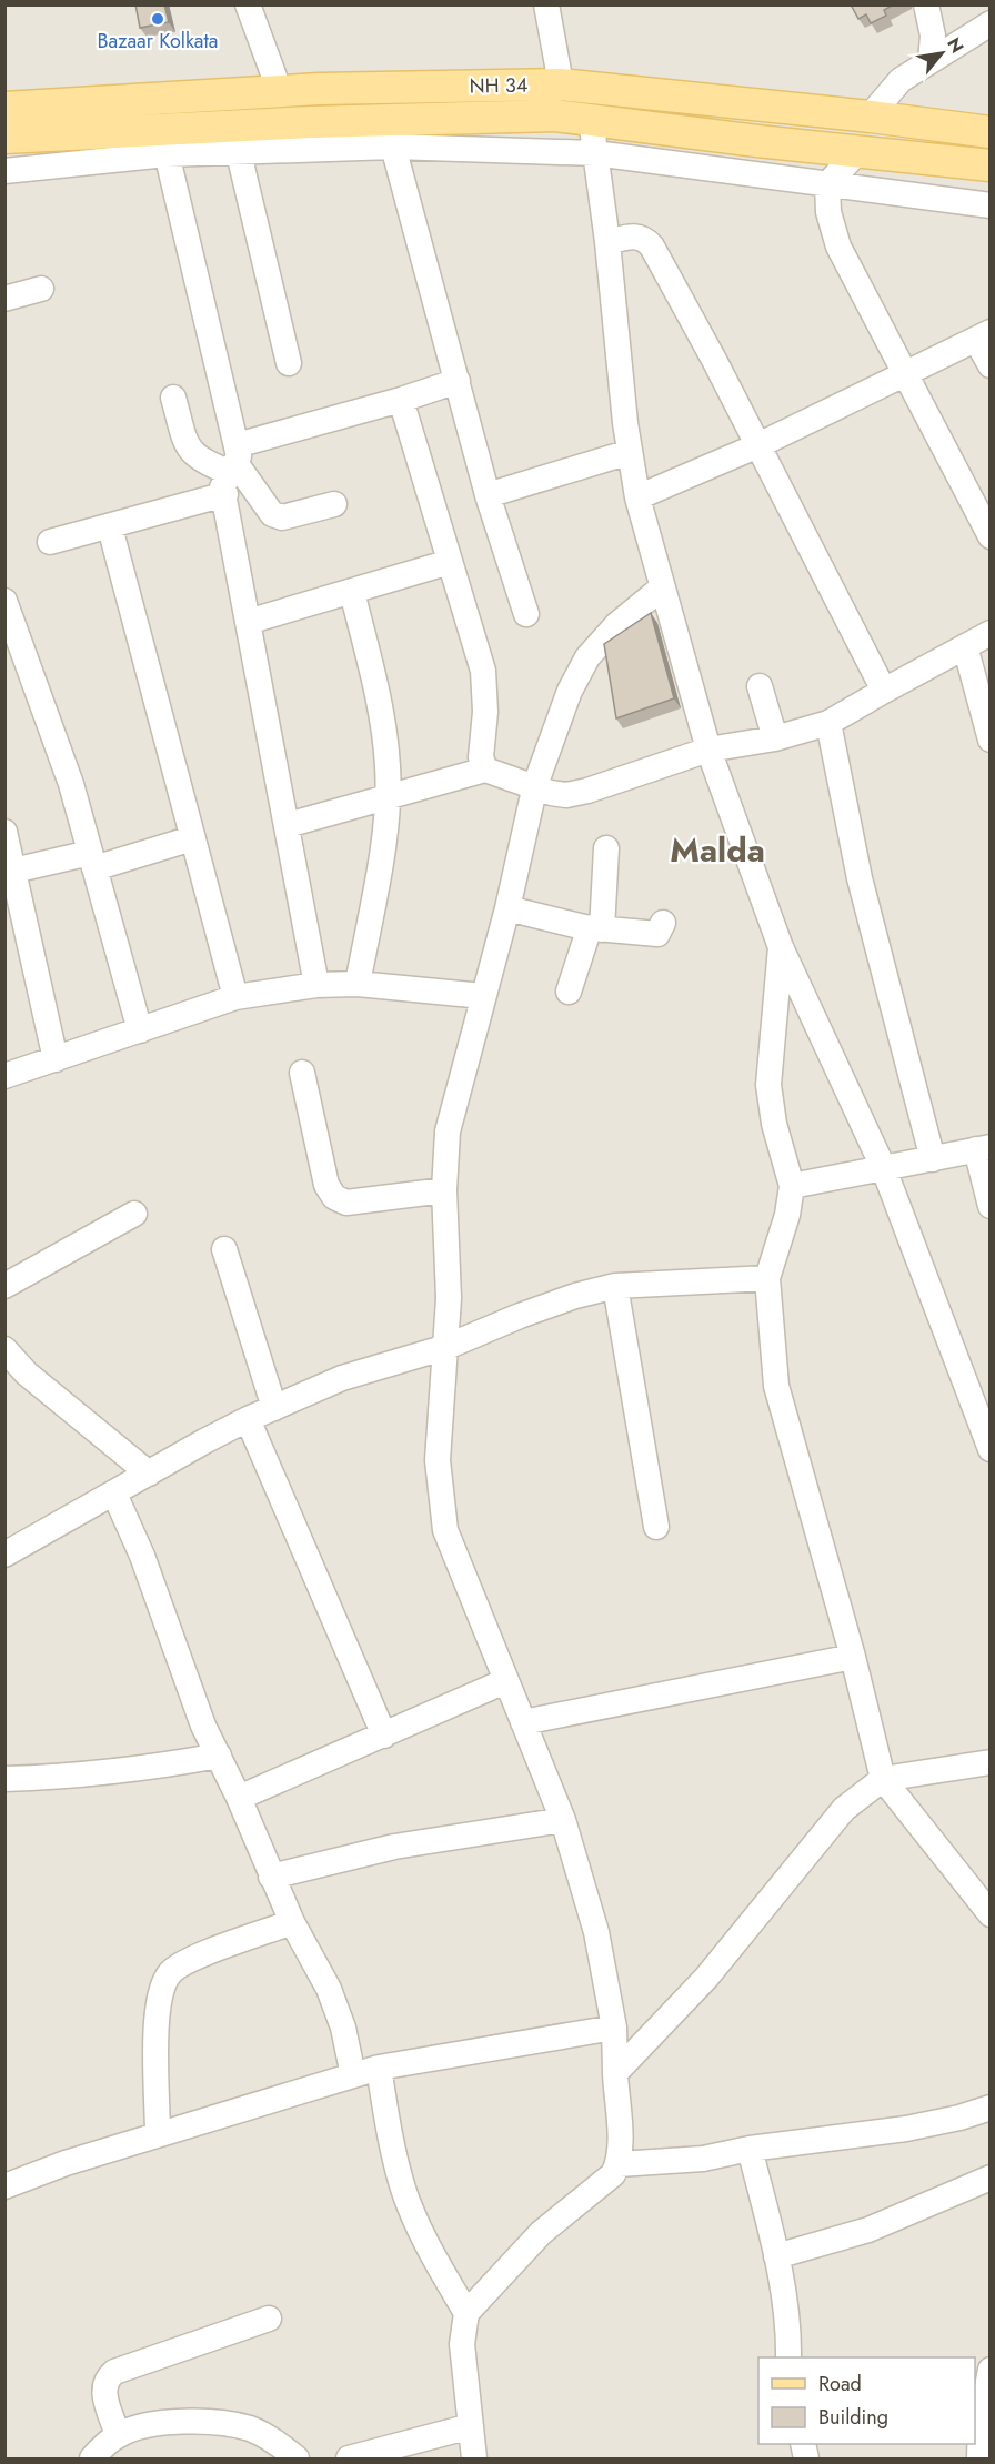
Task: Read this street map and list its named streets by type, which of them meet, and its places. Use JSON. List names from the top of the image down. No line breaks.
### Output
{"streets":{"main road":["NH 34"]},"districts":["Malda"],"places":["Bazaar Kolkata"],"legend":["Road","Building"],"north":"top right"}
